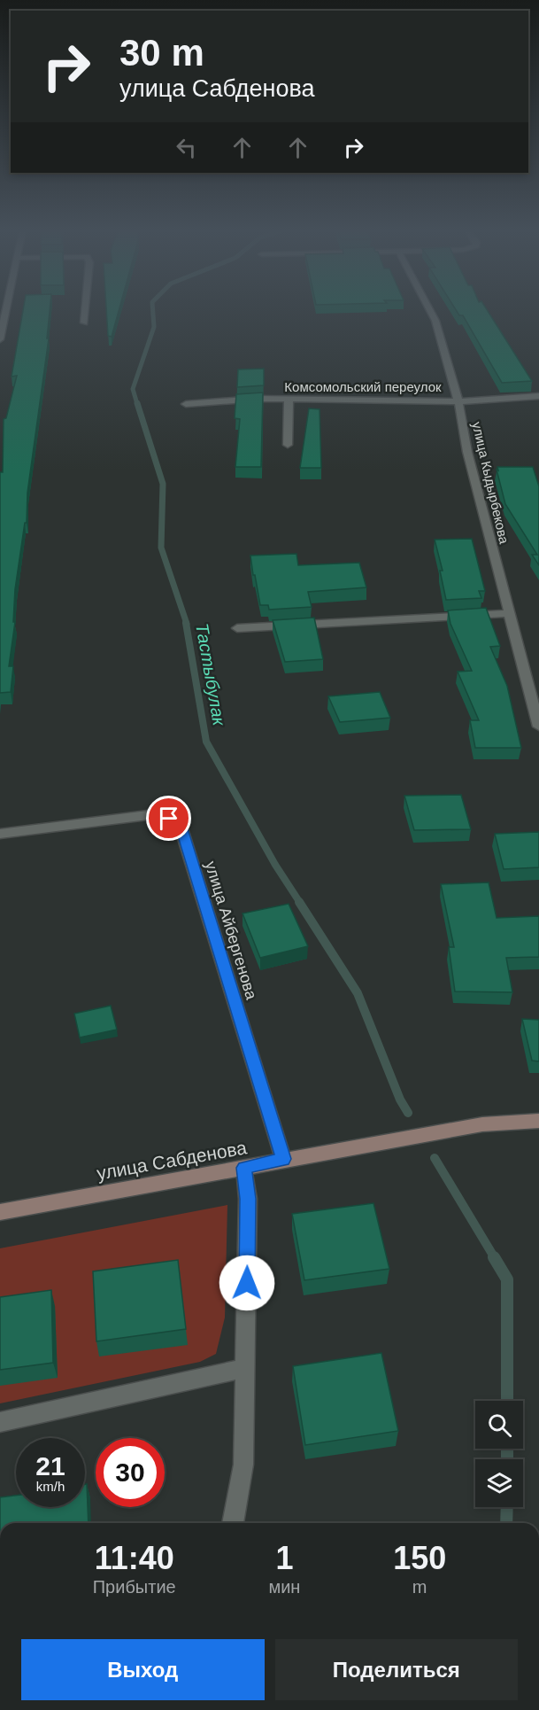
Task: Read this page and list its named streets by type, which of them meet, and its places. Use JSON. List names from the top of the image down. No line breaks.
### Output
{"streets":{"street":["Комсомольский переулок","улица Кыдырбекова","улица Айбергенова","улица Сабденова"]},"crossings":[["Комсомольский переулок","улица Кыдырбекова"],["улица Айбергенова","улица Сабденова"]],"water":["Тастыбулак"],"page":{"turn":["30 m","улица Сабденова"],"speed":"21 km/h","limit":"30","eta":["11:40","Прибытие","1","мин","150","m"],"buttons":["Выход","Поделиться"]}}
